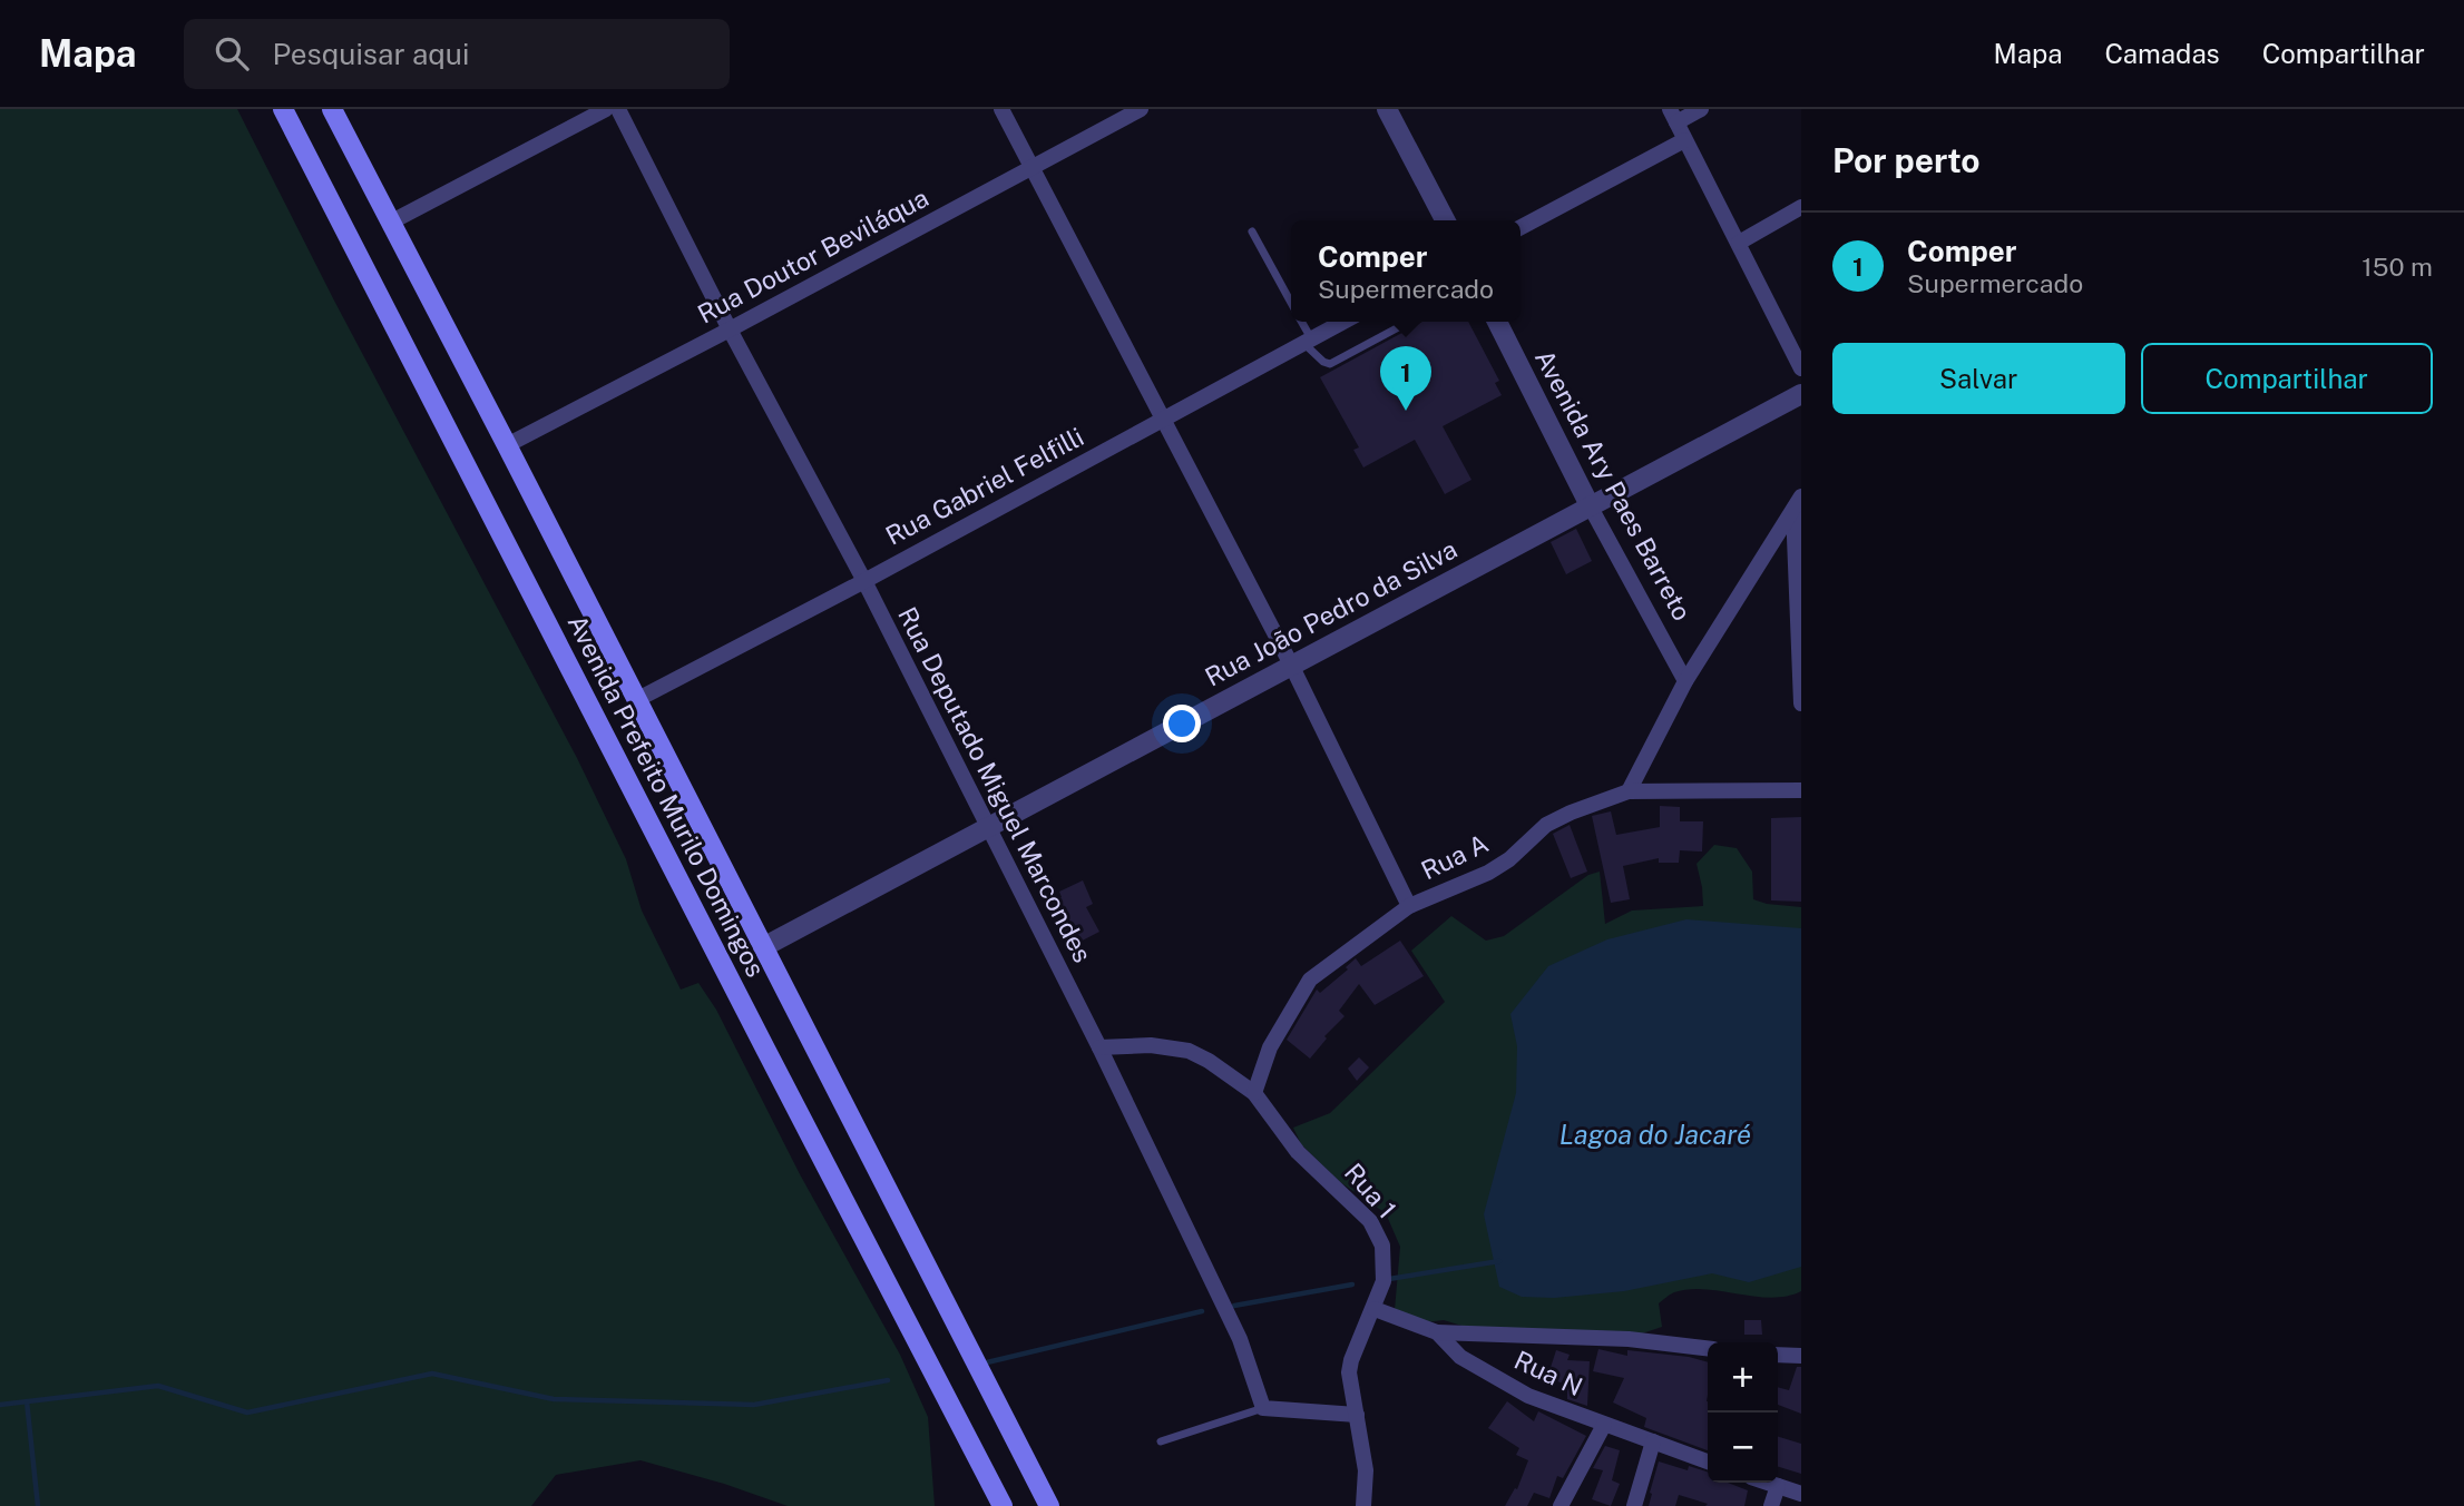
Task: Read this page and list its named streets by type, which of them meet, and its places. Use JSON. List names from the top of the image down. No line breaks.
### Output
{"streets":{"main road":["Avenida Prefeito Murilo Domingos"],"street":["Rua Doutor Beviláqua","Avenida Ary Paes Barreto","Rua Gabriel Felfilli","Rua João Pedro da Silva","Rua Deputado Miguel Marcondes","Rua A","Rua 1","Rua N"]},"crossings":[["Rua Doutor Beviláqua","Rua Deputado Miguel Marcondes"],["Rua Doutor Beviláqua","Avenida Prefeito Murilo Domingos"],["Avenida Ary Paes Barreto","Rua João Pedro da Silva"],["Rua Gabriel Felfilli","Rua Deputado Miguel Marcondes"],["Rua Gabriel Felfilli","Avenida Prefeito Murilo Domingos"],["Rua João Pedro da Silva","Rua Deputado Miguel Marcondes"],["Rua João Pedro da Silva","Avenida Prefeito Murilo Domingos"],["Rua Deputado Miguel Marcondes","Rua 1"],["Rua A","Rua 1"],["Rua 1","Rua N"]],"water":["Lagoa do Jacaré"],"page":{"header":"Mapa","search":"Pesquisar aqui","nav":["Mapa","Camadas","Compartilhar"],"heading":"Por perto","list":[{"mark":"1","name":"Comper","note":"Supermercado","value":"150 m"}],"popup":["Comper","Supermercado"],"buttons":["Salvar","Compartilhar"],"pins":"1","map_buttons":["+","−"]}}
